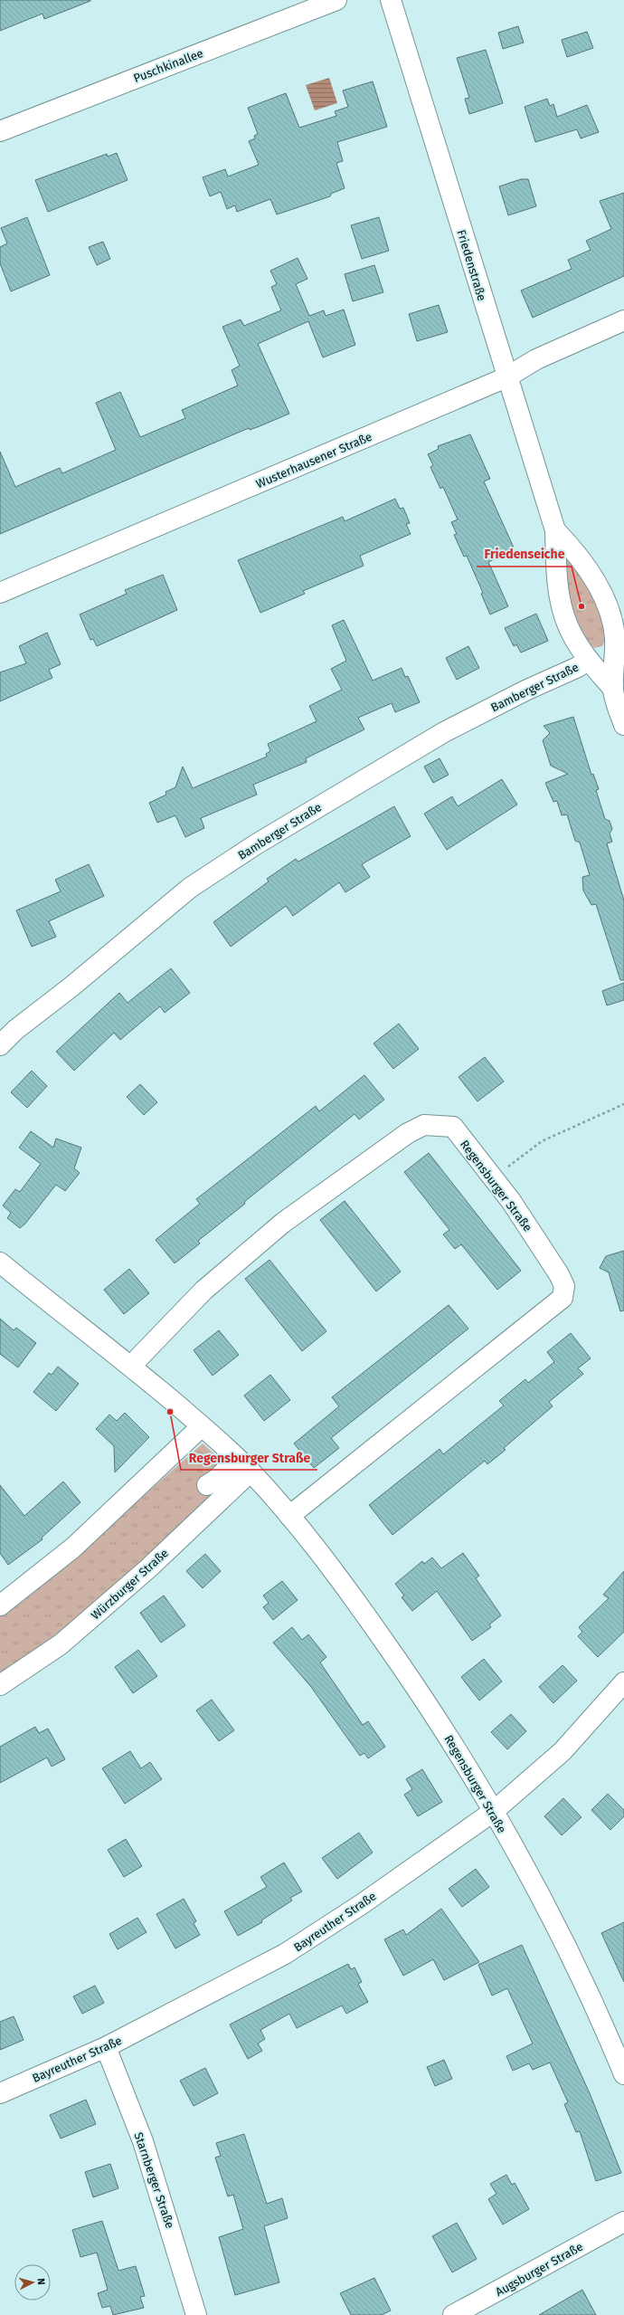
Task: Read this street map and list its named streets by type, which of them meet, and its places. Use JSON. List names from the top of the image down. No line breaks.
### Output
{"streets":{"street":["Puschkinallee","Friedenstraße","Wusterhausener Straße","Bamberger Straße","Regensburger Straße","Würzburger Straße","Bayreuther Straße","Starnberger Straße","Augsburger Straße"]},"crossings":[["Friedenstraße","Wusterhausener Straße"],["Friedenstraße","Bamberger Straße"],["Regensburger Straße","Würzburger Straße"],["Regensburger Straße","Bayreuther Straße"],["Bayreuther Straße","Starnberger Straße"]],"places":["Friedenseiche","Regensburger Straße"],"north":"right"}
